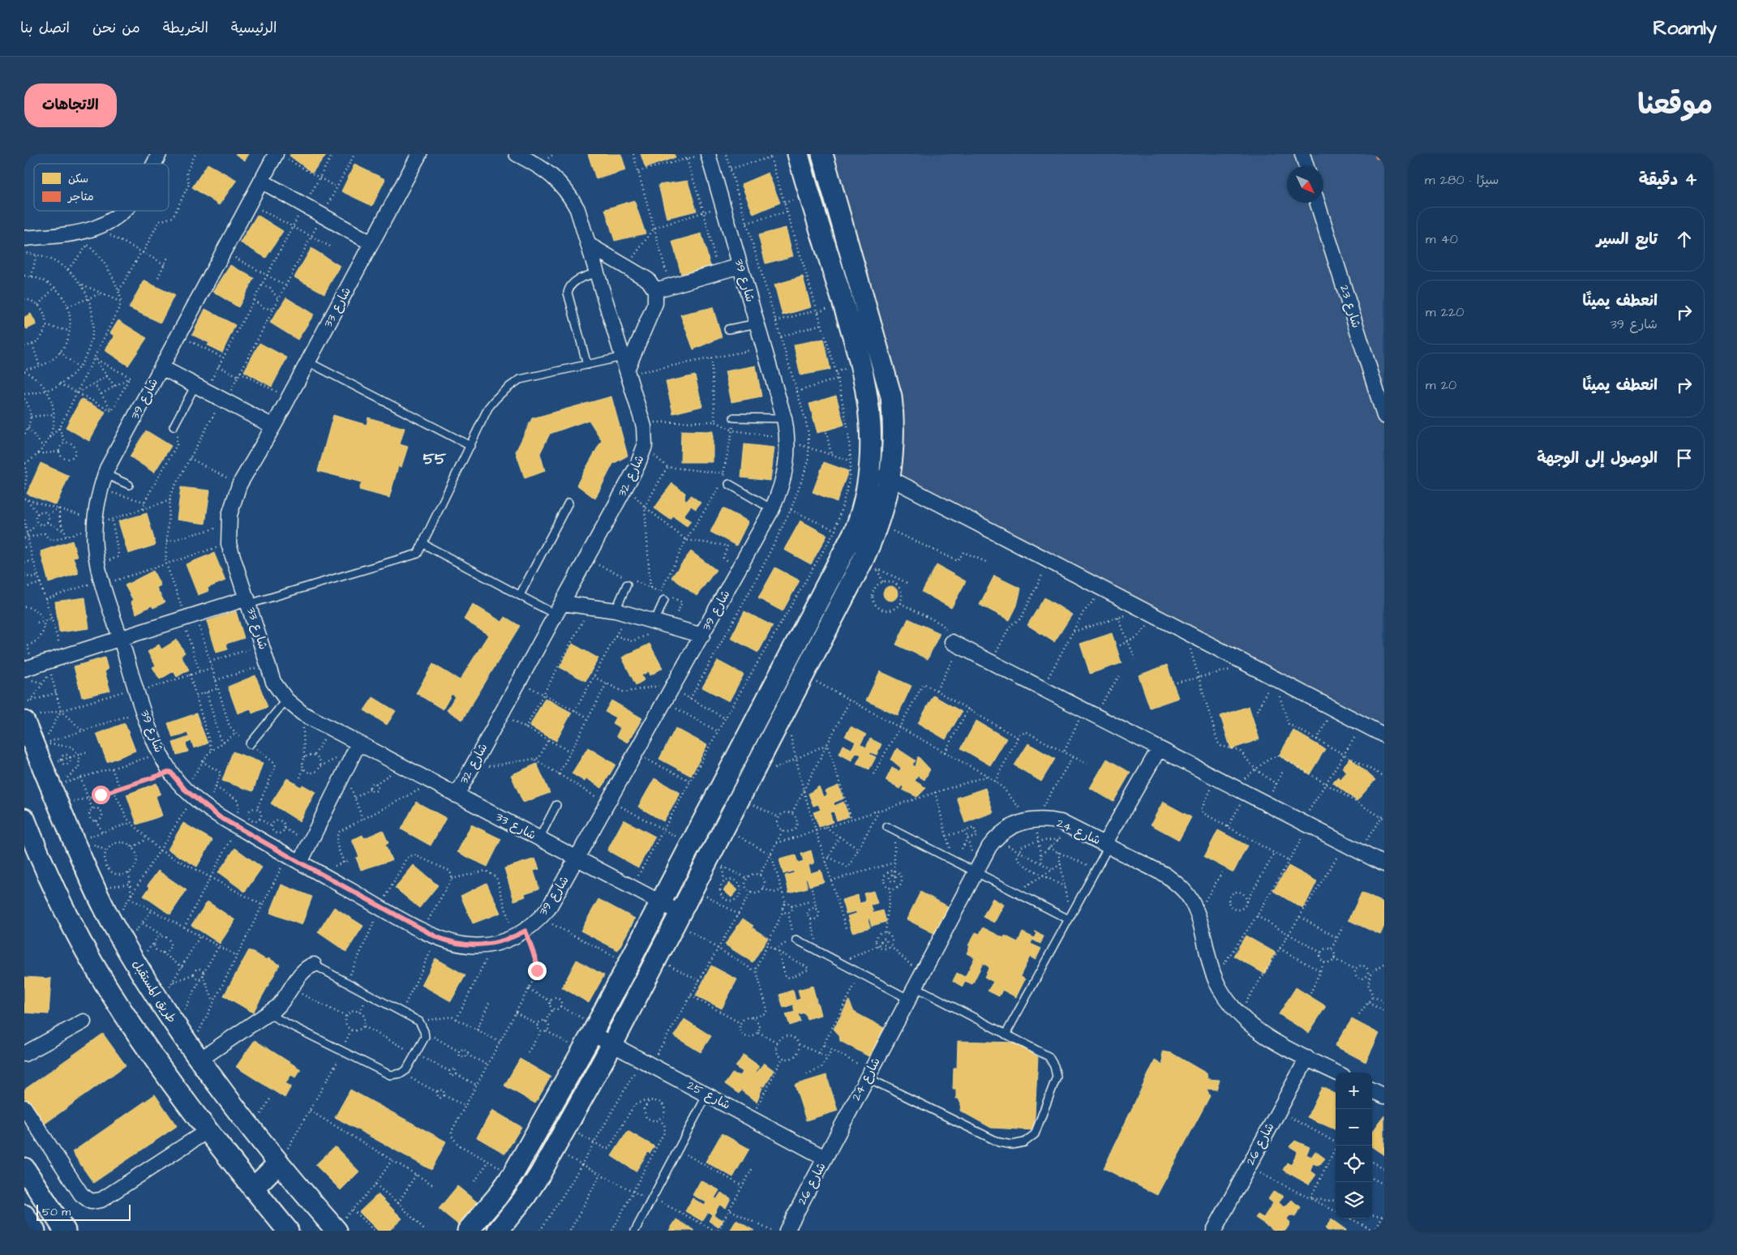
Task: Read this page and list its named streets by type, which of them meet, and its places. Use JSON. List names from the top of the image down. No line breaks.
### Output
{"streets":{"street":["شارع 39","شارع 23","شارع 33","شارع 32","شارع 24","طريق المستقبل","شارع 25","شارع 26"]},"crossings":[["شارع 39","شارع 33"],["شارع 33","شارع 32"],["شارع 24","شارع 25"],["شارع 24","شارع 26"],["شارع 25","شارع 26"]],"districts":["55"],"legend":["سكن","متاجر"],"scale_bar":"50 m","north":"bottom right","page":{"header":"Roamly","nav":["الرئيسية","الخريطة","من نحن","اتصل بنا"],"title":"موقعنا","buttons":"الاتجاهات","heading":["4 دقيقة","سيرًا · 280 m"],"list":[["تابع السير","40 m"],["انعطف يمينًا","شارع 39","220 m"],["انعطف يمينًا","20 m"],"الوصول إلى الوجهة"],"map_buttons":["+","−"],"scale":"50 m"}}
